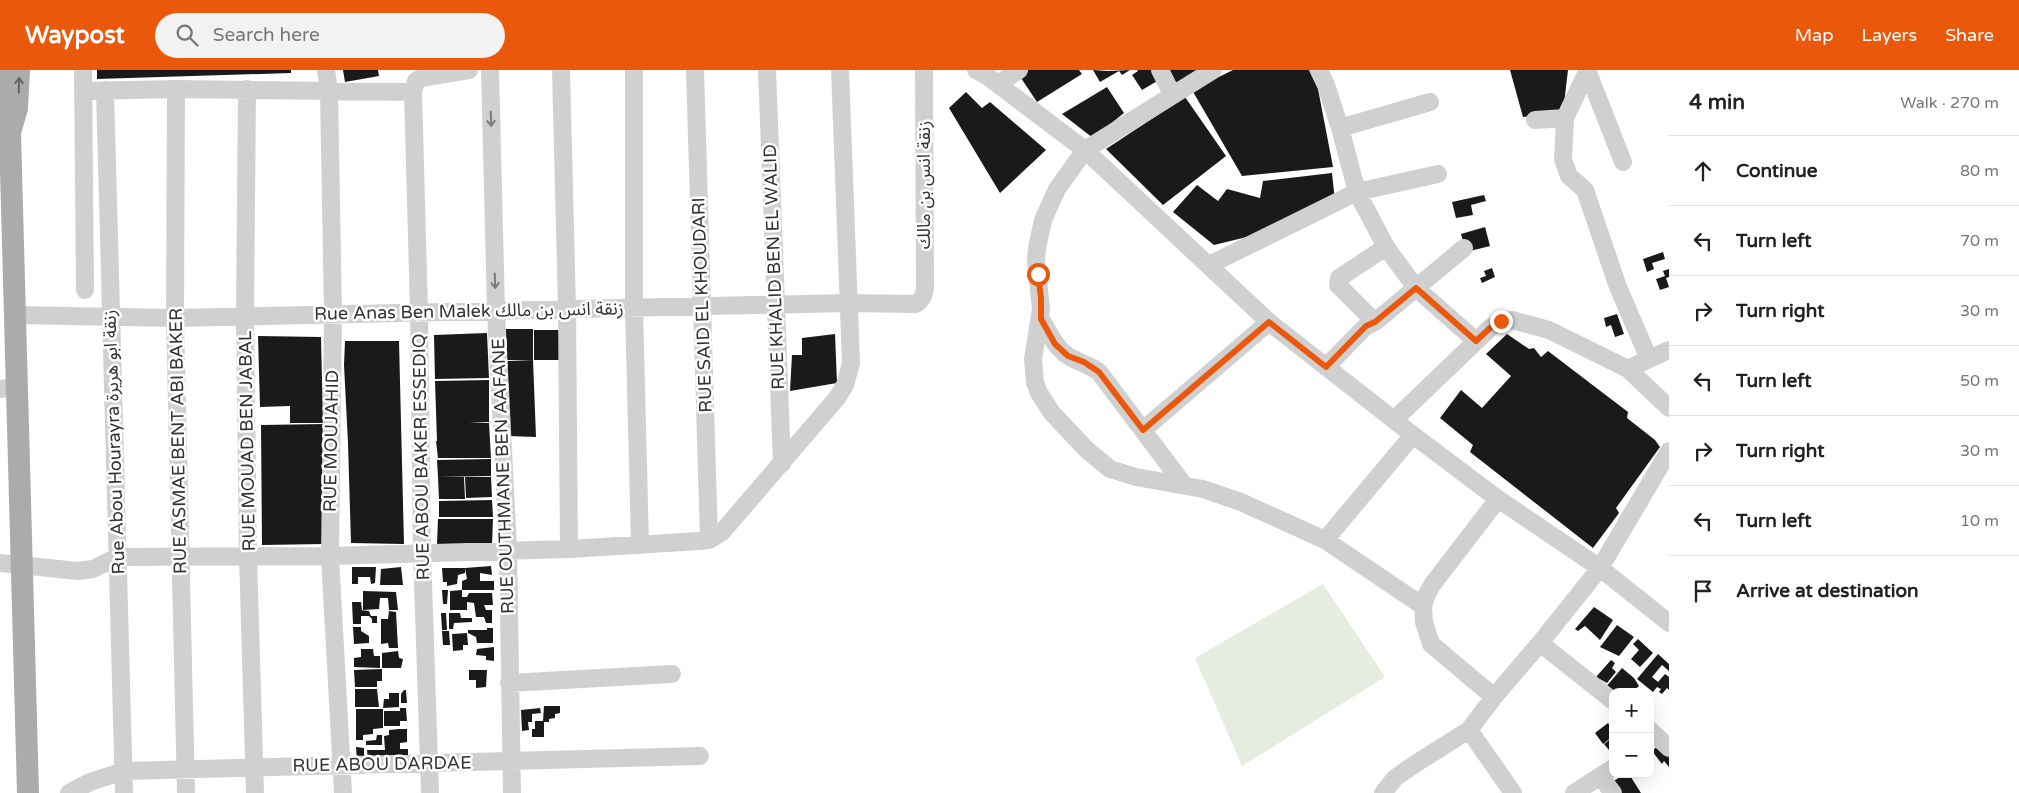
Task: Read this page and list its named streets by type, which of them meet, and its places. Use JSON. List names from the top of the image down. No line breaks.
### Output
{"streets":{"street":["زنقة انس بن مالك","RUE KHALID BEN EL WALID","RUE SAID EL KHOUDARI","Rue Anas Ben Malek زنقة انس بن مالك","RUE ASMAE BENT ABI BAKER","RUE MOUAD BEN JABAL","RUE MOUJAHID","Rue Abou Hourayra زنقة ابو هريرة","RUE ABOU BAKER ESSEDIQ","RUE OUTHMANE BEN AAFANE","RUE ABOU DARDAE"]},"crossings":[["زنقة انس بن مالك","Rue Anas Ben Malek زنقة انس بن مالك"],["RUE KHALID BEN EL WALID","Rue Anas Ben Malek زنقة انس بن مالك"],["RUE SAID EL KHOUDARI","Rue Anas Ben Malek زنقة انس بن مالك"],["Rue Anas Ben Malek زنقة انس بن مالك","RUE ASMAE BENT ABI BAKER"],["Rue Anas Ben Malek زنقة انس بن مالك","RUE MOUAD BEN JABAL"],["Rue Anas Ben Malek زنقة انس بن مالك","RUE MOUJAHID"],["Rue Anas Ben Malek زنقة انس بن مالك","Rue Abou Hourayra زنقة ابو هريرة"],["Rue Anas Ben Malek زنقة انس بن مالك","RUE ABOU BAKER ESSEDIQ"],["Rue Anas Ben Malek زنقة انس بن مالك","RUE OUTHMANE BEN AAFANE"],["RUE ASMAE BENT ABI BAKER","RUE ABOU DARDAE"],["RUE MOUAD BEN JABAL","RUE ABOU DARDAE"],["RUE MOUJAHID","RUE ABOU DARDAE"],["Rue Abou Hourayra زنقة ابو هريرة","RUE ABOU DARDAE"],["RUE ABOU BAKER ESSEDIQ","RUE ABOU DARDAE"],["RUE OUTHMANE BEN AAFANE","RUE ABOU DARDAE"]],"page":{"header":"Waypost","search":"Search here","nav":["Map","Layers","Share"],"heading":["4 min","Walk · 270 m"],"list":[["Continue","80 m"],["Turn left","70 m"],["Turn right","30 m"],["Turn left","50 m"],["Turn right","30 m"],["Turn left","10 m"],"Arrive at destination"],"map_buttons":["+","−"]}}
